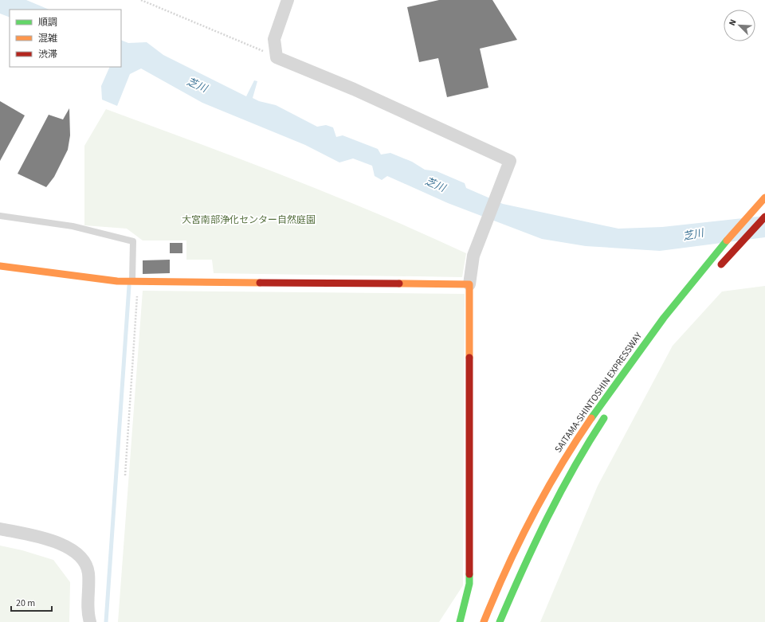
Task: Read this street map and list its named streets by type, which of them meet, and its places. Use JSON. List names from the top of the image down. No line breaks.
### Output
{"streets":{"main road":["SAITAMA-SHINTOSHIN EXPRESSWAY"]},"water":["芝川"],"parks":["大宮南部浄化センター自然庭園"],"legend":["順調","混雑","渋滞"],"scale_bar":"20 m","north":"top left"}
